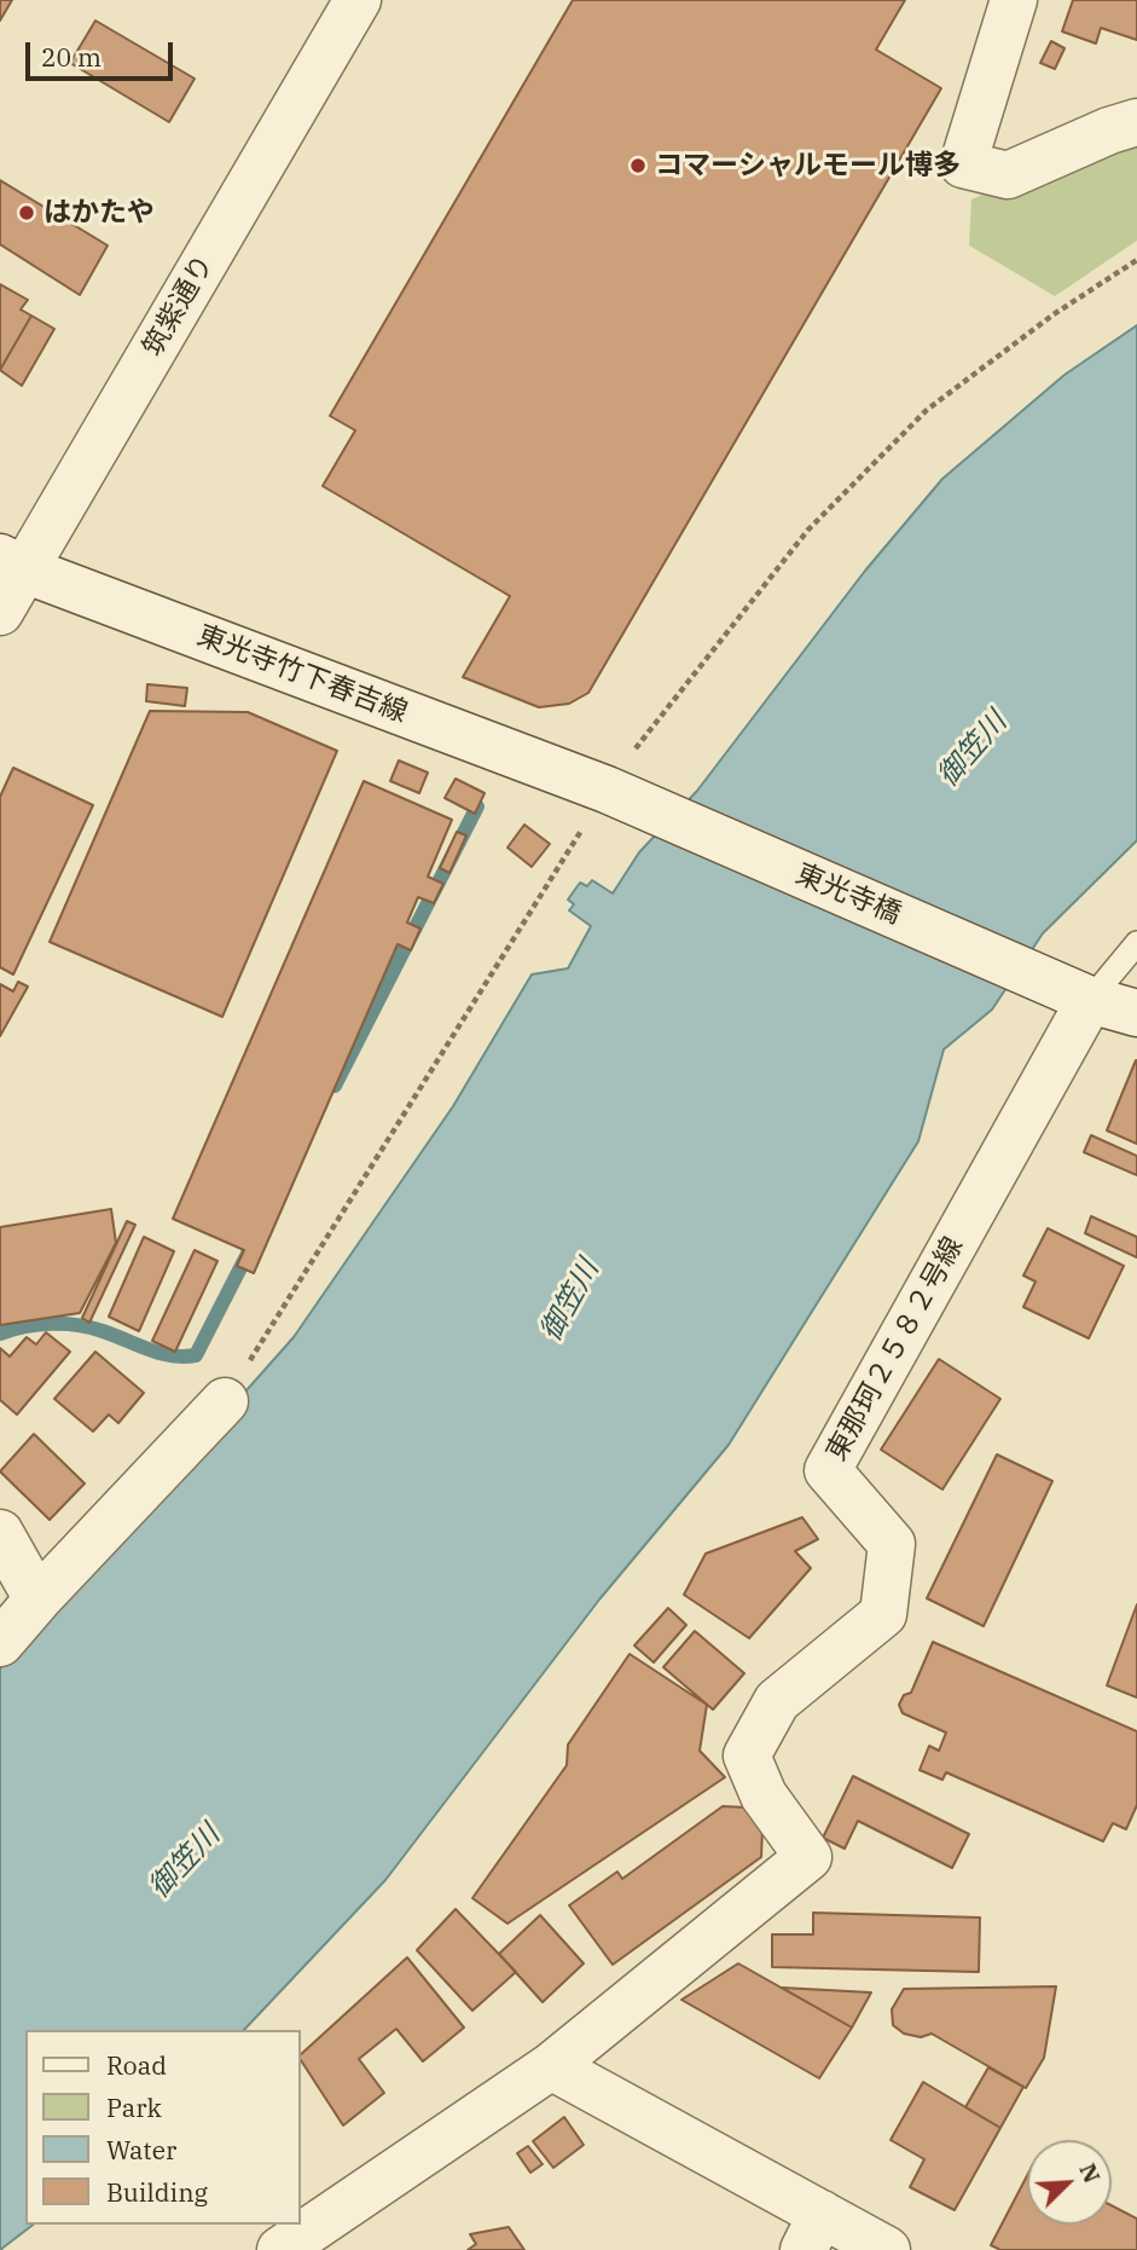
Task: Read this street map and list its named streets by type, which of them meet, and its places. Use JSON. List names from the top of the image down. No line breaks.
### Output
{"streets":{"street":["筑紫通り","東光寺竹下春吉線","東光寺橋","東那珂２５８２号線"]},"crossings":[["筑紫通り","東光寺竹下春吉線"],["東光寺竹下春吉線","東光寺橋"],["東光寺橋","東那珂２５８２号線"]],"water":["御笠川"],"places":["コマーシャルモール博多","はかたや"],"legend":["Road","Park","Water","Building"],"scale_bar":"20 m","north":"top right"}
